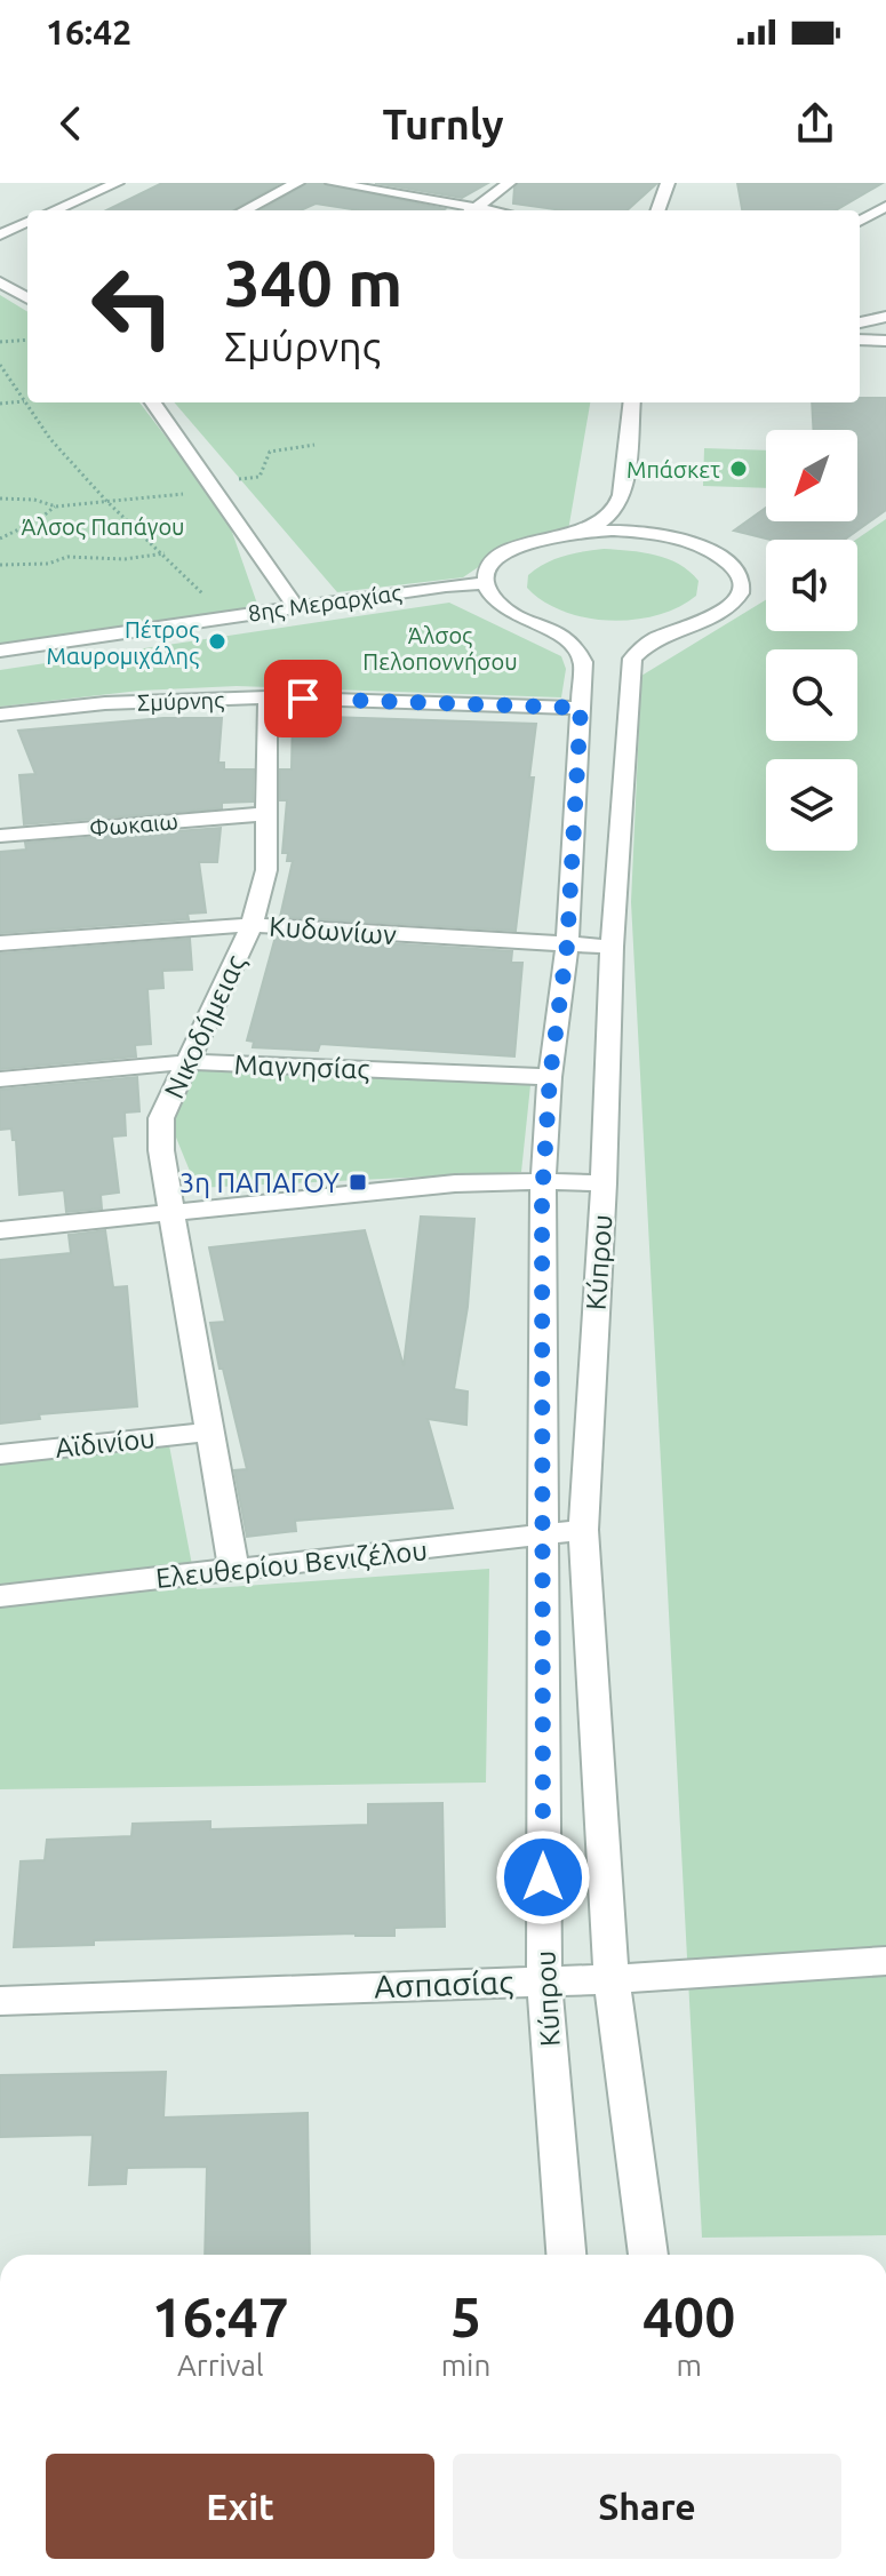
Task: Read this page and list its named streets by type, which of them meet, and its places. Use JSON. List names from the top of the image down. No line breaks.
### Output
{"streets":{"street":["8ης Μεραρχίας","Σμύρνης","Φωκαιω","Κυδωνίων","Νικοδήμειας","Μαγνησίας","Κύπρου","Αϊδινίου","Ελευθερίου Βενιζέλου","Ασπασίας"]},"crossings":[["8ης Μεραρχίας","Κύπρου"],["Σμύρνης","Νικοδήμειας"],["Σμύρνης","Κύπρου"],["Φωκαιω","Νικοδήμειας"],["Κυδωνίων","Νικοδήμειας"],["Κυδωνίων","Κύπρου"],["Νικοδήμειας","Μαγνησίας"],["Νικοδήμειας","Αϊδινίου"],["Νικοδήμειας","Ελευθερίου Βενιζέλου"],["Μαγνησίας","Κύπρου"],["Κύπρου","Ελευθερίου Βενιζέλου"],["Κύπρου","Ασπασίας"]],"parks":["Άλσος Παπάγου","Άλσος Πελοποννήσου"],"places":{"other":["Μπάσκετ","Πέτρος Μαυρομιχάλης"],"transit":["3η ΠΑΠΑΓΟΥ"]},"north":"bottom left","page":{"status":"16:42","header":"Turnly","turn":["340 m","Σμύρνης"],"eta":["16:47","Arrival","5","min","400","m"],"buttons":["Exit","Share"]}}
